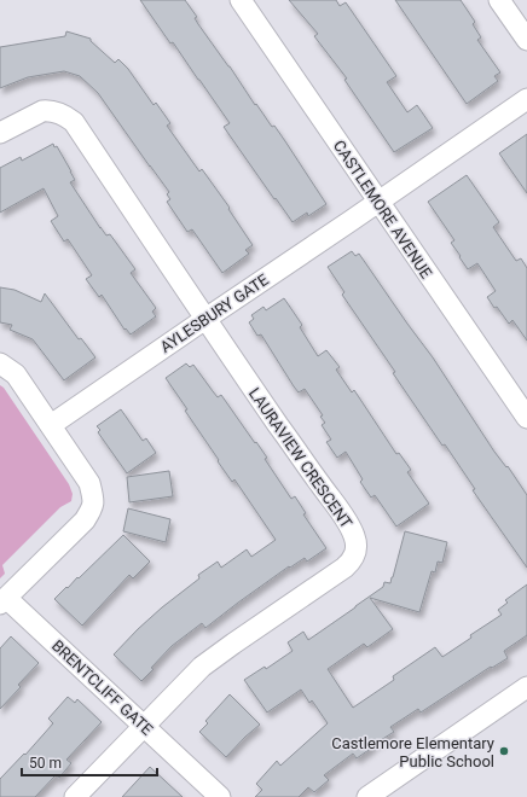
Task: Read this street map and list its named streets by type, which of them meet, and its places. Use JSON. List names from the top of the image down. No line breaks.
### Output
{"streets":{"street":["CASTLEMORE AVENUE","AYLESBURY GATE","LAURAVIEW CRESCENT","BRENTCLIFF GATE"]},"crossings":[["CASTLEMORE AVENUE","AYLESBURY GATE"],["AYLESBURY GATE","LAURAVIEW CRESCENT"],["LAURAVIEW CRESCENT","BRENTCLIFF GATE"]],"places":["Castlemore Elementary Public School"],"scale_bar":"50 m"}
